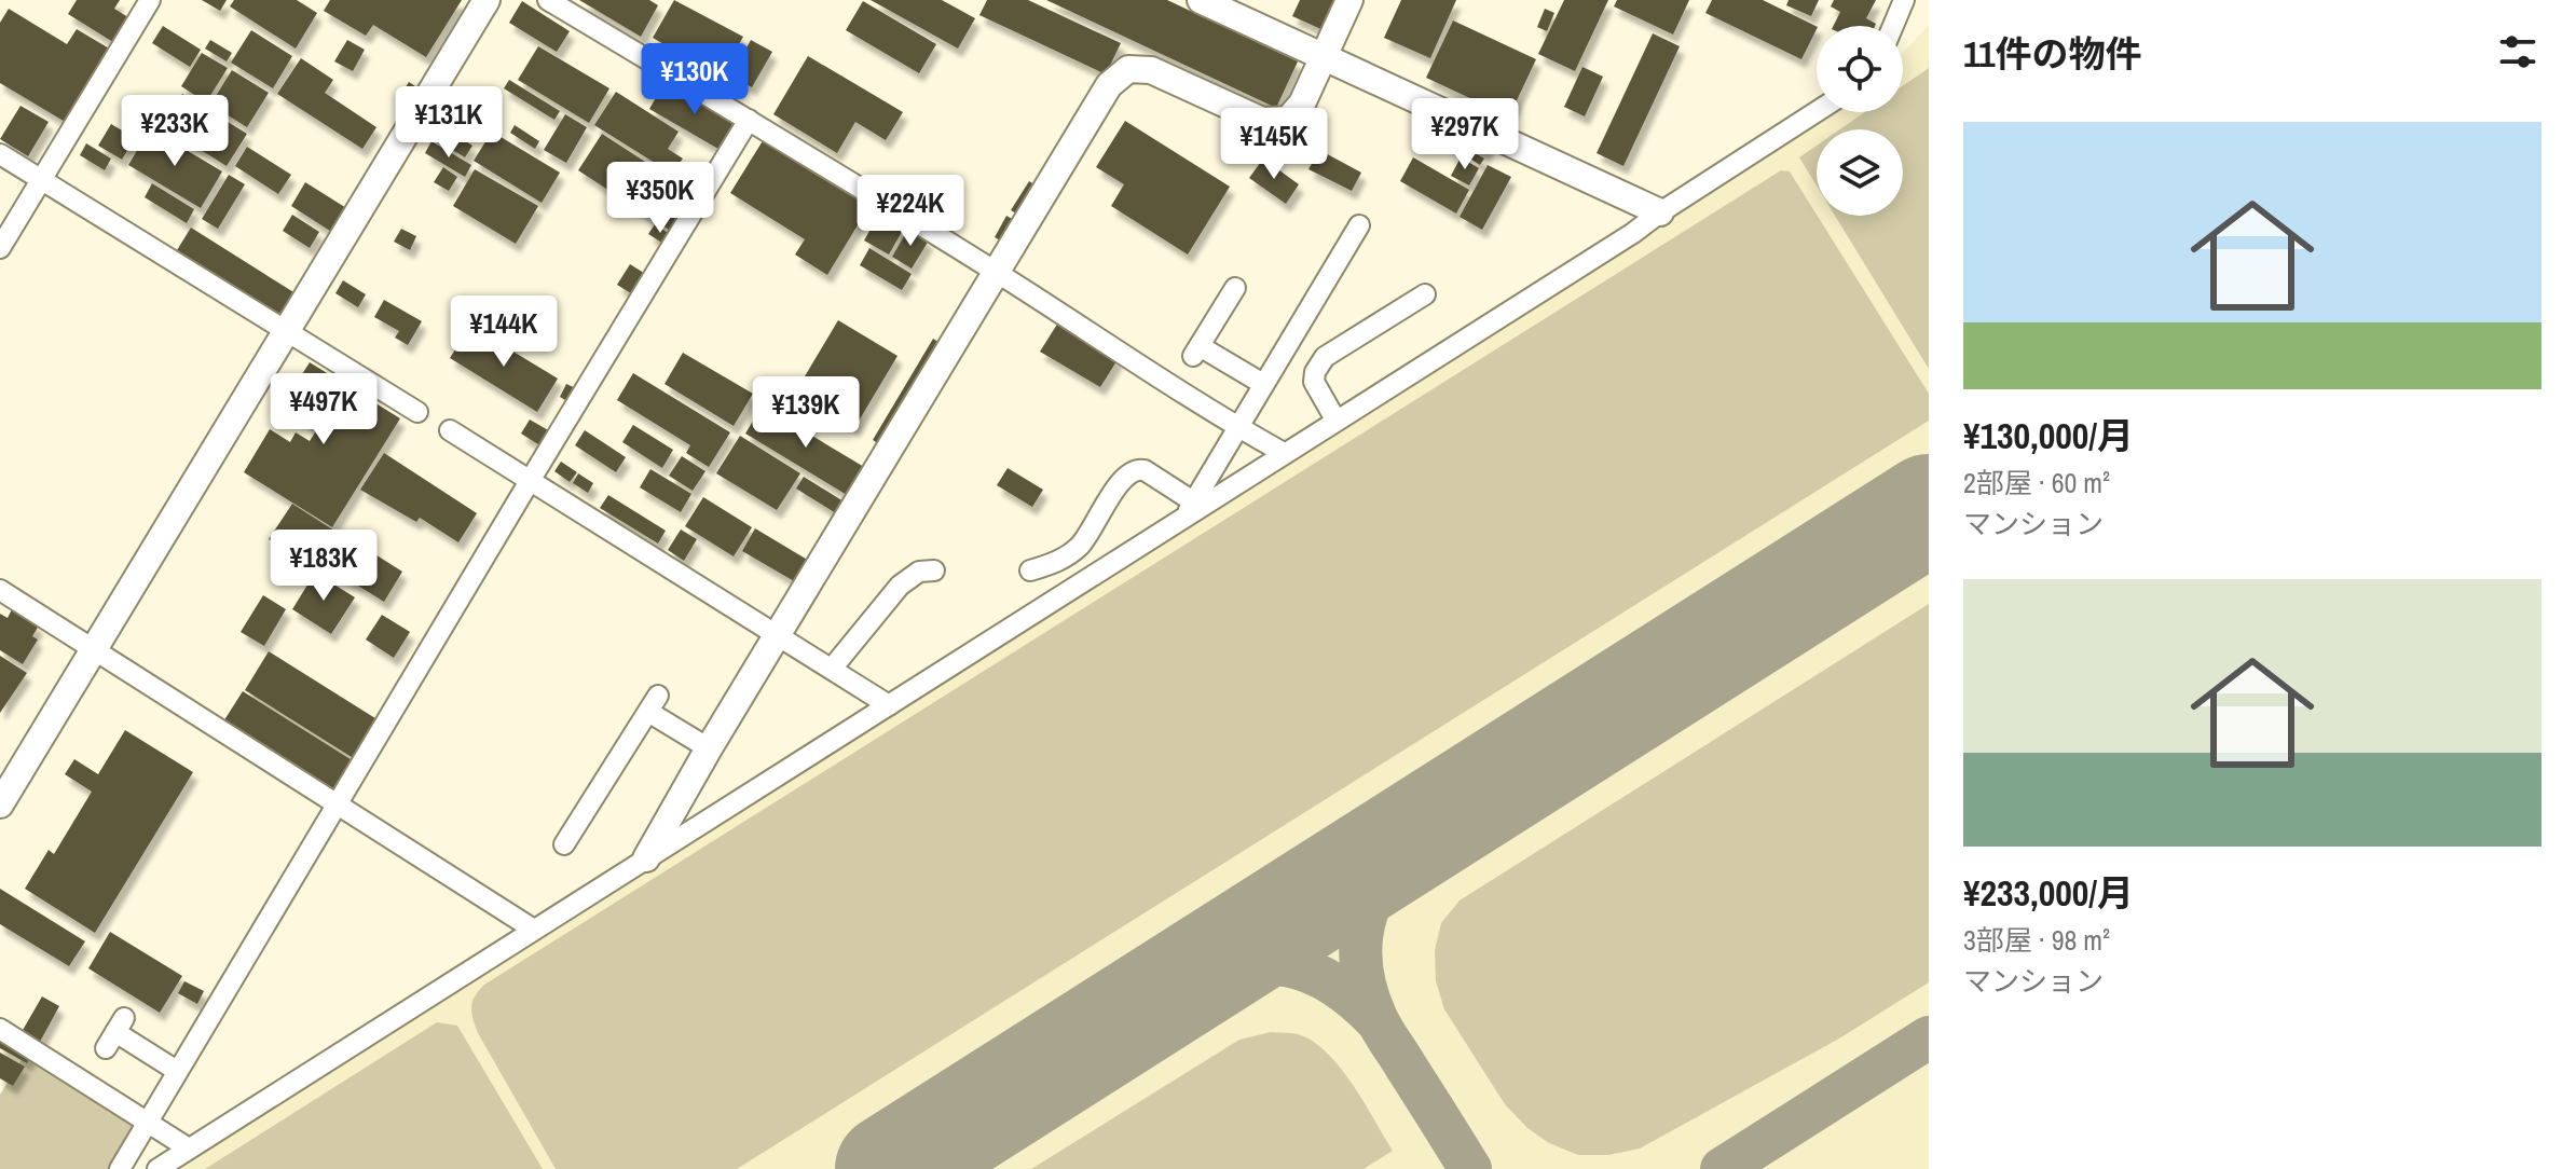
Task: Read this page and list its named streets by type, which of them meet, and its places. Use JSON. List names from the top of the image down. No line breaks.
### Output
{"page":{"heading":"11件の物件","price":["¥130K","¥131K","¥233K","¥297K","¥145K","¥350K","¥224K","¥144K","¥497K","¥139K","¥183K"],"list":[{"name":"¥130,000/月","note":"2部屋 · 60 m² · マンション"},{"name":"¥233,000/月","note":"3部屋 · 98 m² · マンション"}]}}
